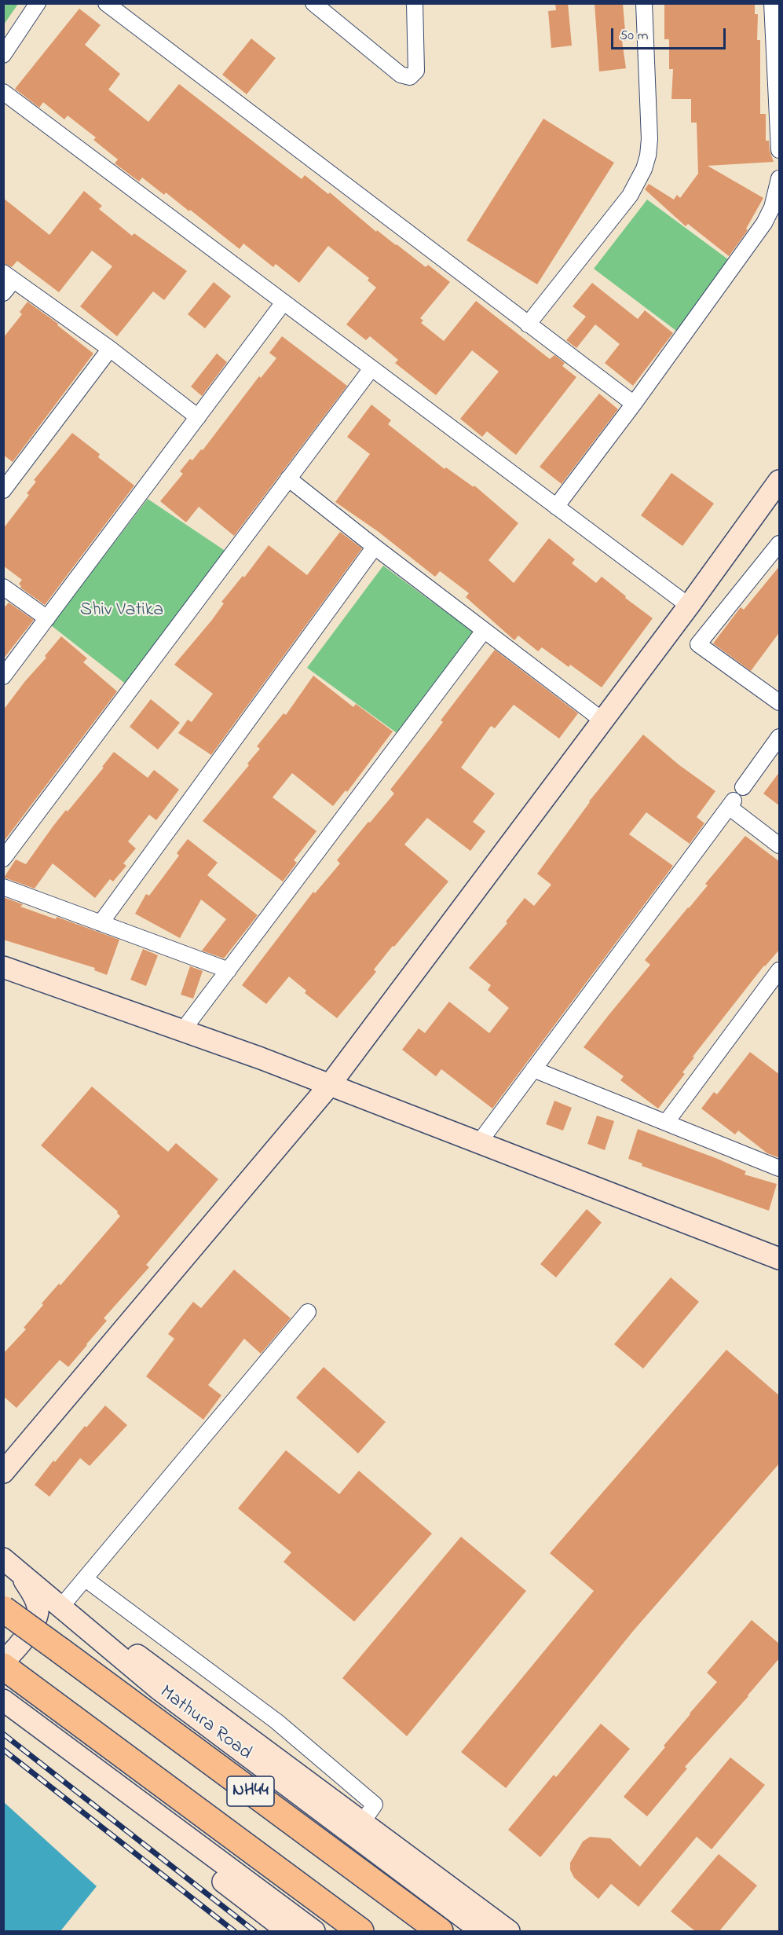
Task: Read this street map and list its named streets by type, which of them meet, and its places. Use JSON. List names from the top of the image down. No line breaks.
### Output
{"streets":{"highway":["Mathura Road","NH44"]},"parks":["Shiv Vatika"],"scale_bar":"50 m"}
